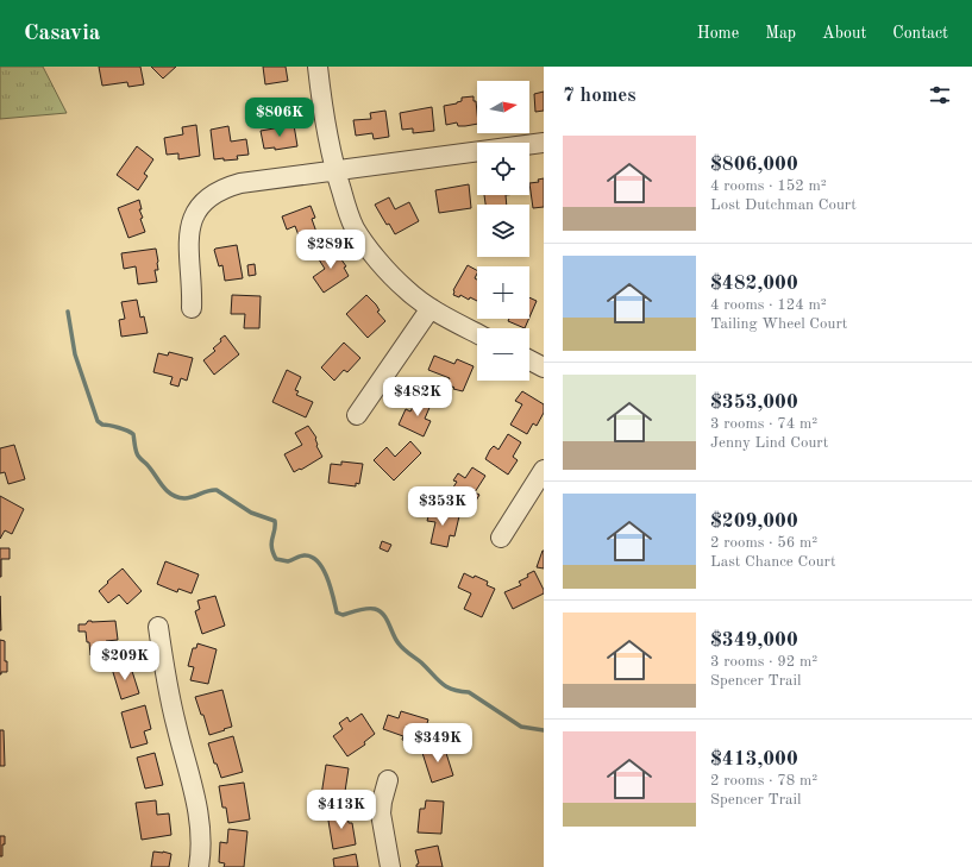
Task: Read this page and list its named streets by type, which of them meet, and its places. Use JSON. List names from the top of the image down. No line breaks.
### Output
{"north":"right","page":{"header":"Casavia","nav":["Home","Map","About","Contact"],"heading":"7 homes","map_buttons":["+","−"],"price":["$806K","$289K","$482K","$353K","$209K","$349K","$413K"],"list":[{"name":"$806,000","note":"4 rooms · 152 m² · Lost Dutchman Court"},{"name":"$482,000","note":"4 rooms · 124 m² · Tailing Wheel Court"},{"name":"$353,000","note":"3 rooms · 74 m² · Jenny Lind Court"},{"name":"$209,000","note":"2 rooms · 56 m² · Last Chance Court"},{"name":"$349,000","note":"3 rooms · 92 m² · Spencer Trail"},{"name":"$413,000","note":"2 rooms · 78 m² · Spencer Trail"}]}}
